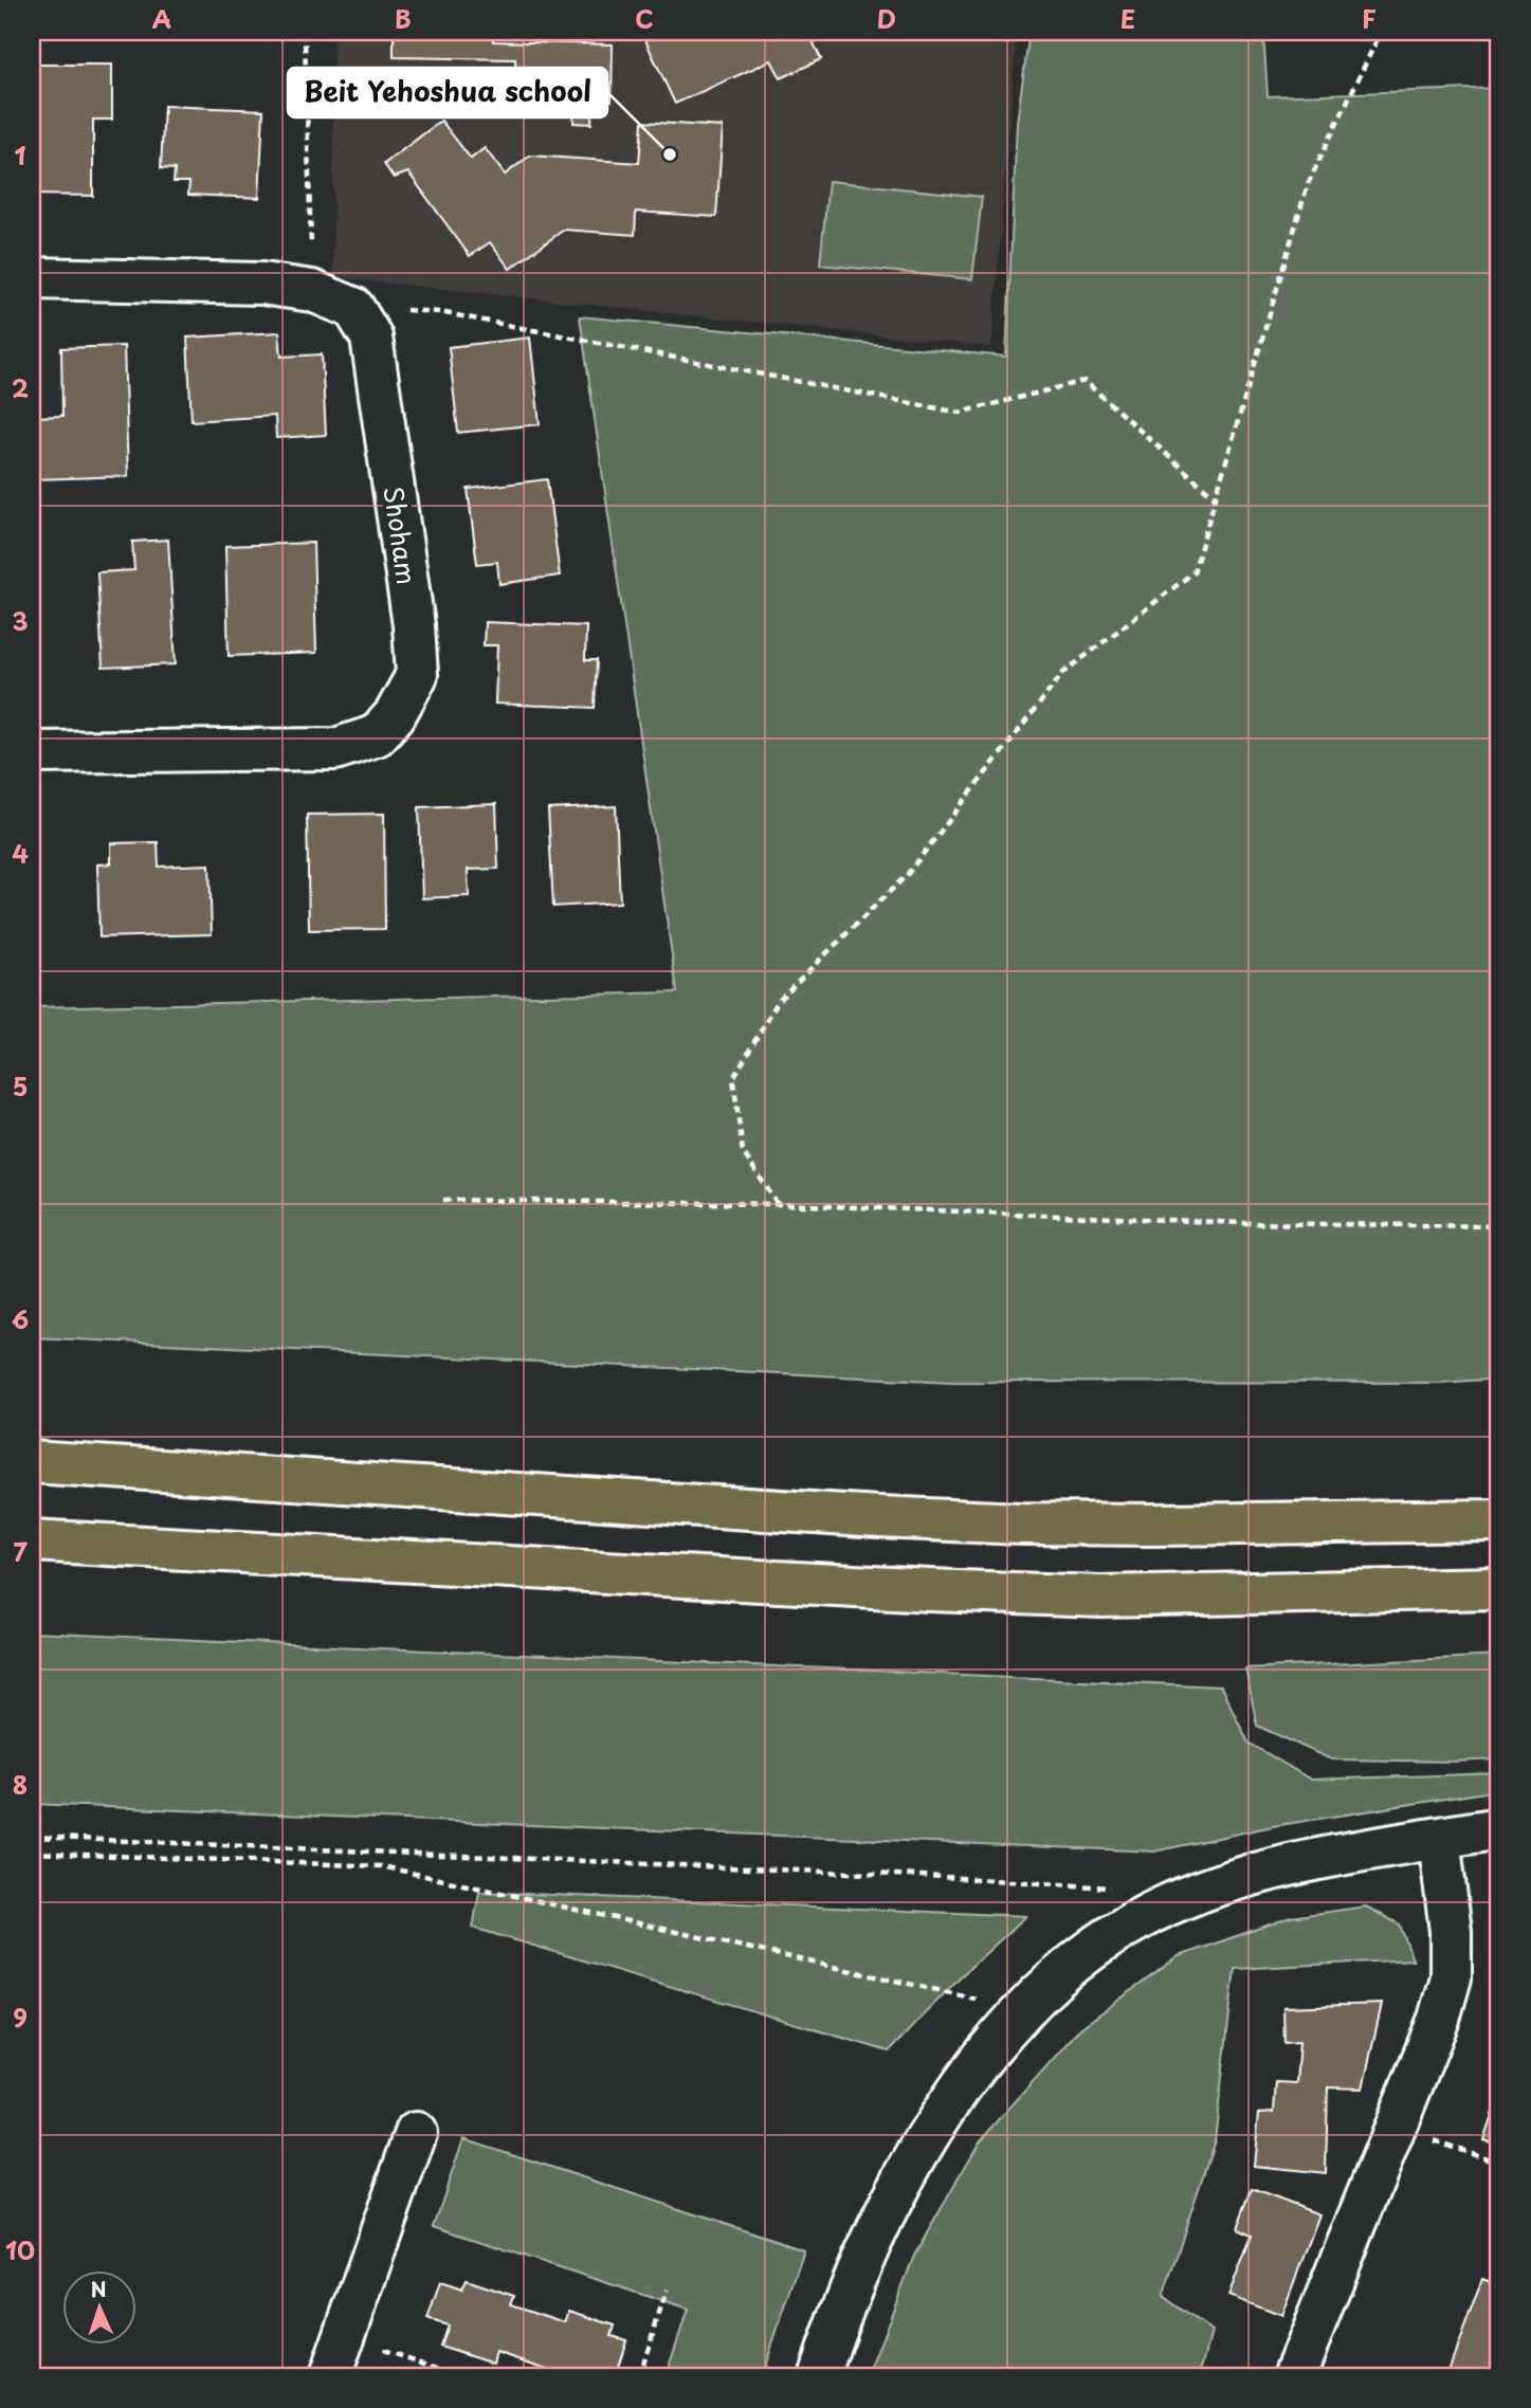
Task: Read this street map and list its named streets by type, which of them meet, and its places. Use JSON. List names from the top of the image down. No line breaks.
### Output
{"streets":{"street":["Shoham"]},"places":["Beit Yehoshua school"],"north":"top","grid":{"columns":["A","B","C","D","E","F"],"rows":["1","2","3","4","5","6","7","8","9","10"]}}
